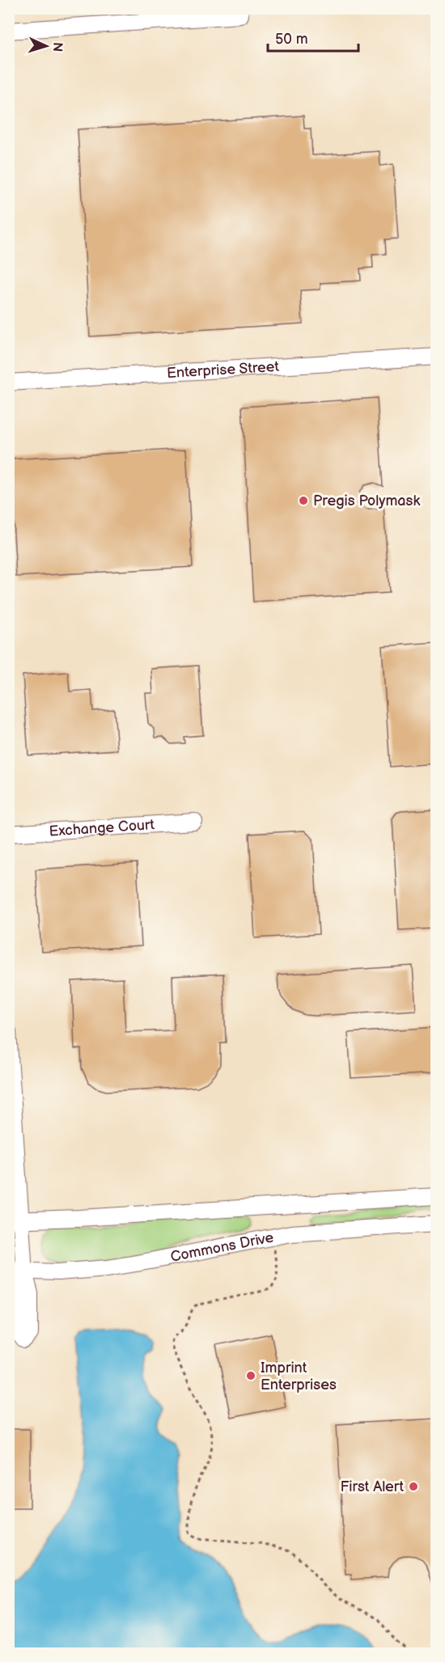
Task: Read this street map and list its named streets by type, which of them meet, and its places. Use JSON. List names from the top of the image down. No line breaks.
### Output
{"streets":{"street":["Enterprise Street","Exchange Court","Commons Drive"]},"places":["Pregis Polymask","Imprint Enterprises","First Alert"],"scale_bar":"50 m","north":"right"}
